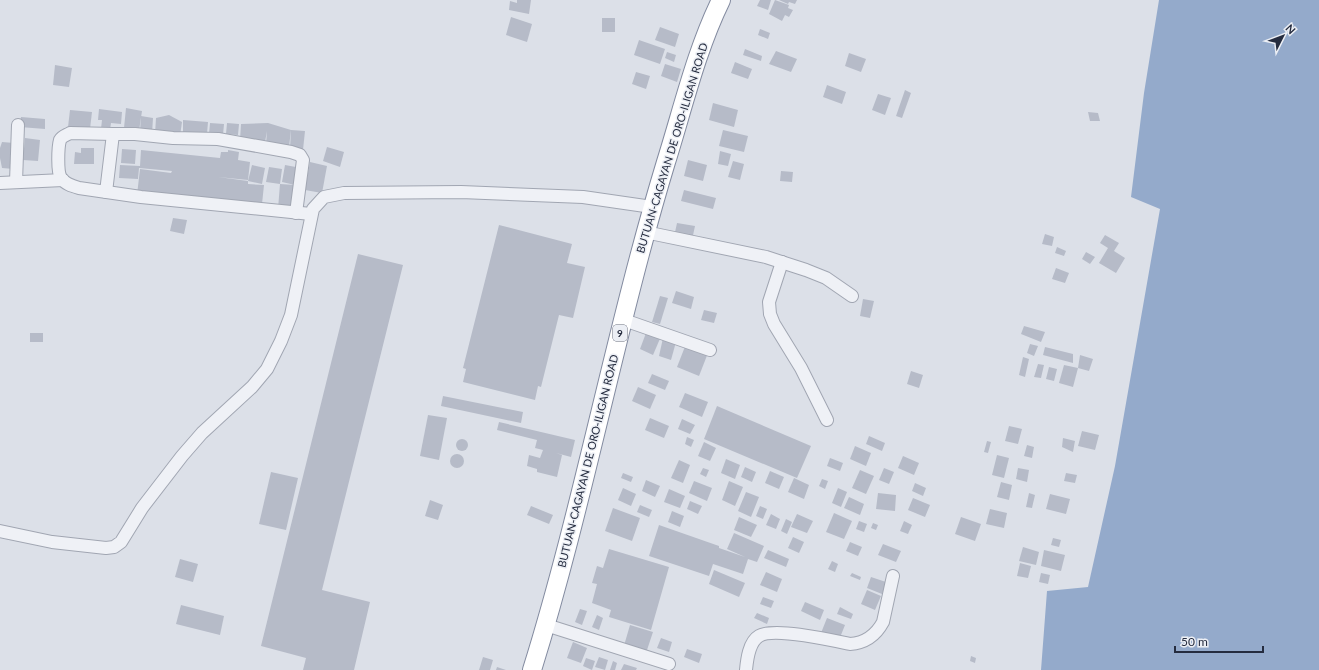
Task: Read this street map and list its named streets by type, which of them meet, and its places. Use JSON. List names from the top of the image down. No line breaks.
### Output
{"streets":{"highway":["BUTUAN-CAGAYAN DE ORO-ILIGAN ROAD","9"]},"scale_bar":"50 m","north":"top right"}
